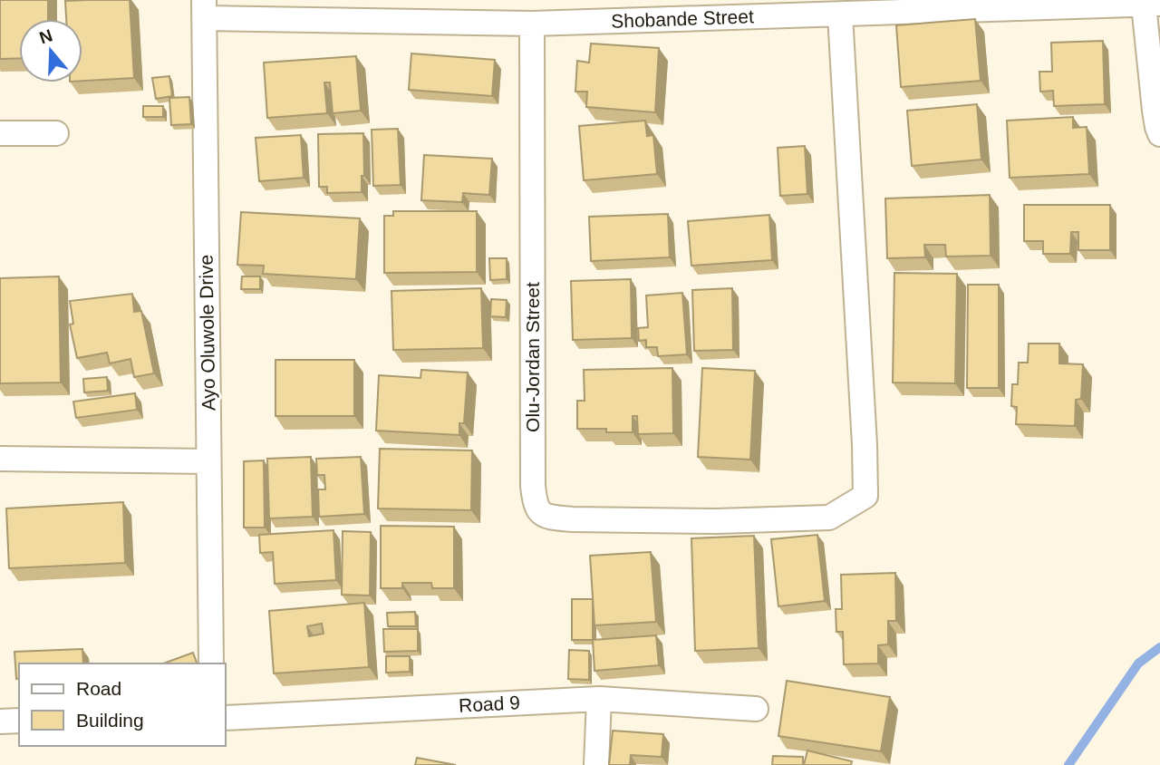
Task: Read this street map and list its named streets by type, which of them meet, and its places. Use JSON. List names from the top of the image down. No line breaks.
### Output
{"streets":{"street":["Shobande Street","Ayo Oluwole Drive","Olu-Jordan Street","Road 9"]},"crossings":[["Shobande Street","Ayo Oluwole Drive"],["Shobande Street","Olu-Jordan Street"]],"legend":["Road","Building"],"north":"top"}
